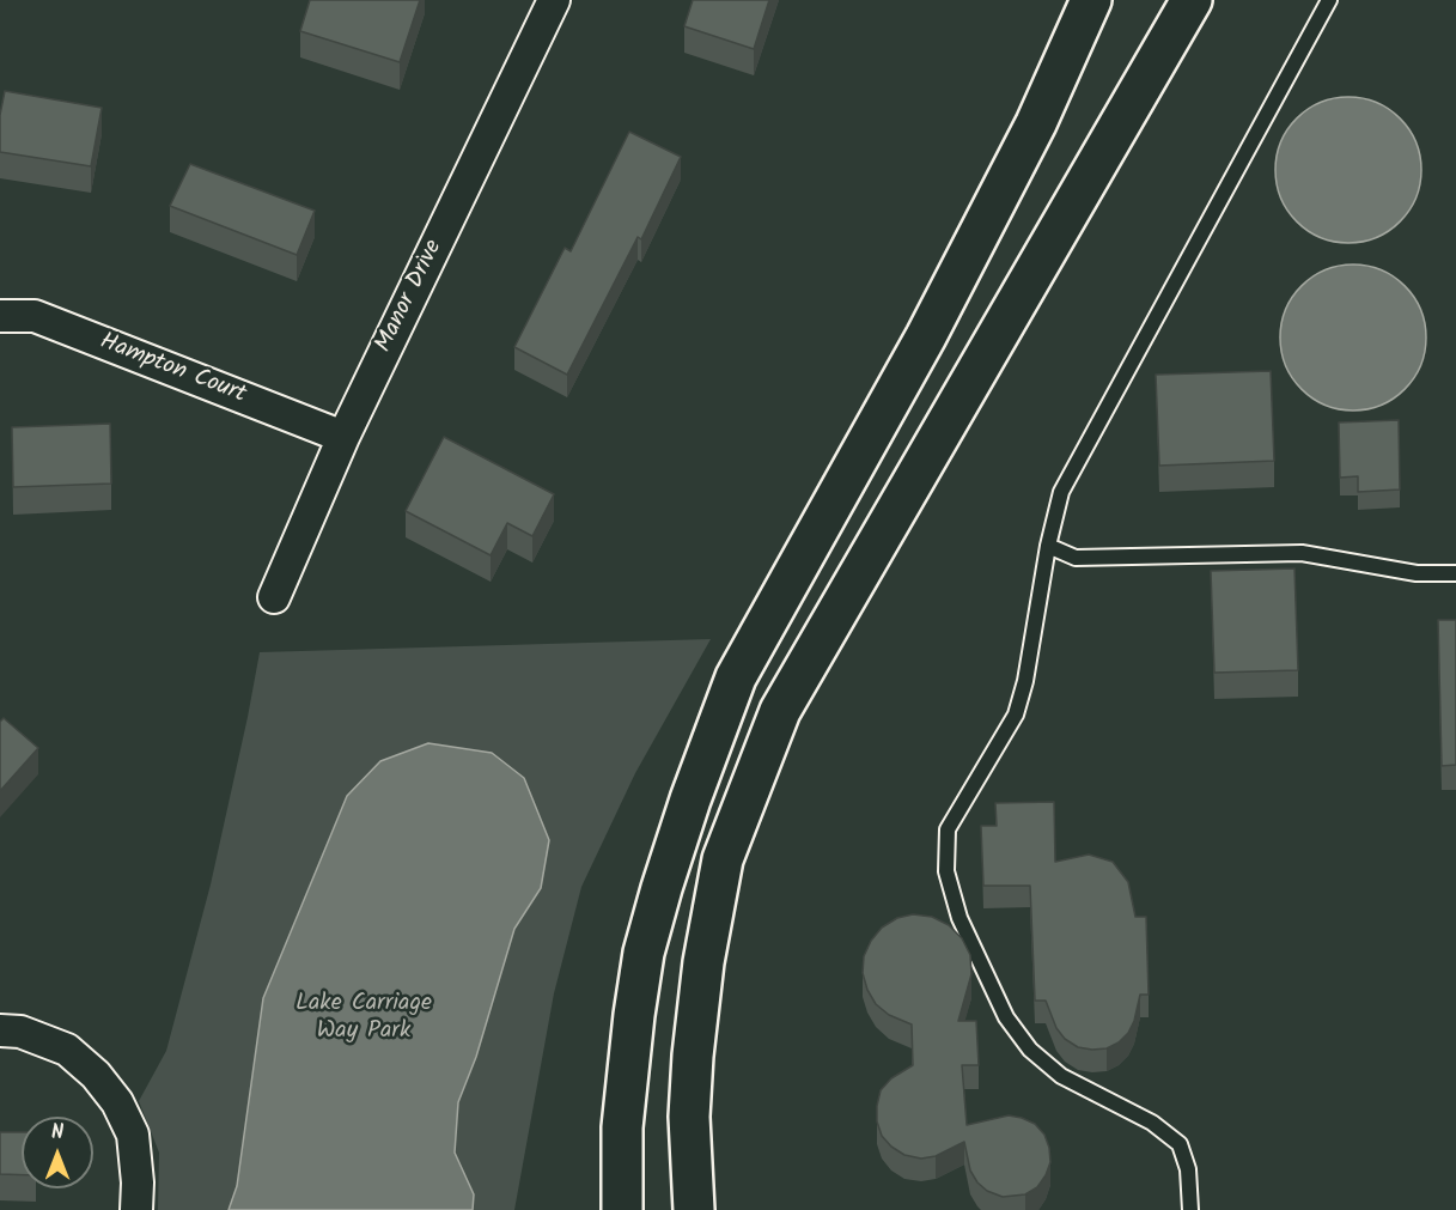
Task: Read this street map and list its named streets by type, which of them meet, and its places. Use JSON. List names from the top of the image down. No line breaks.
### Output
{"streets":{"street":["Manor Drive","Hampton Court"]},"crossings":[["Manor Drive","Hampton Court"]],"parks":["Lake Carriage Way Park"],"north":"top"}
